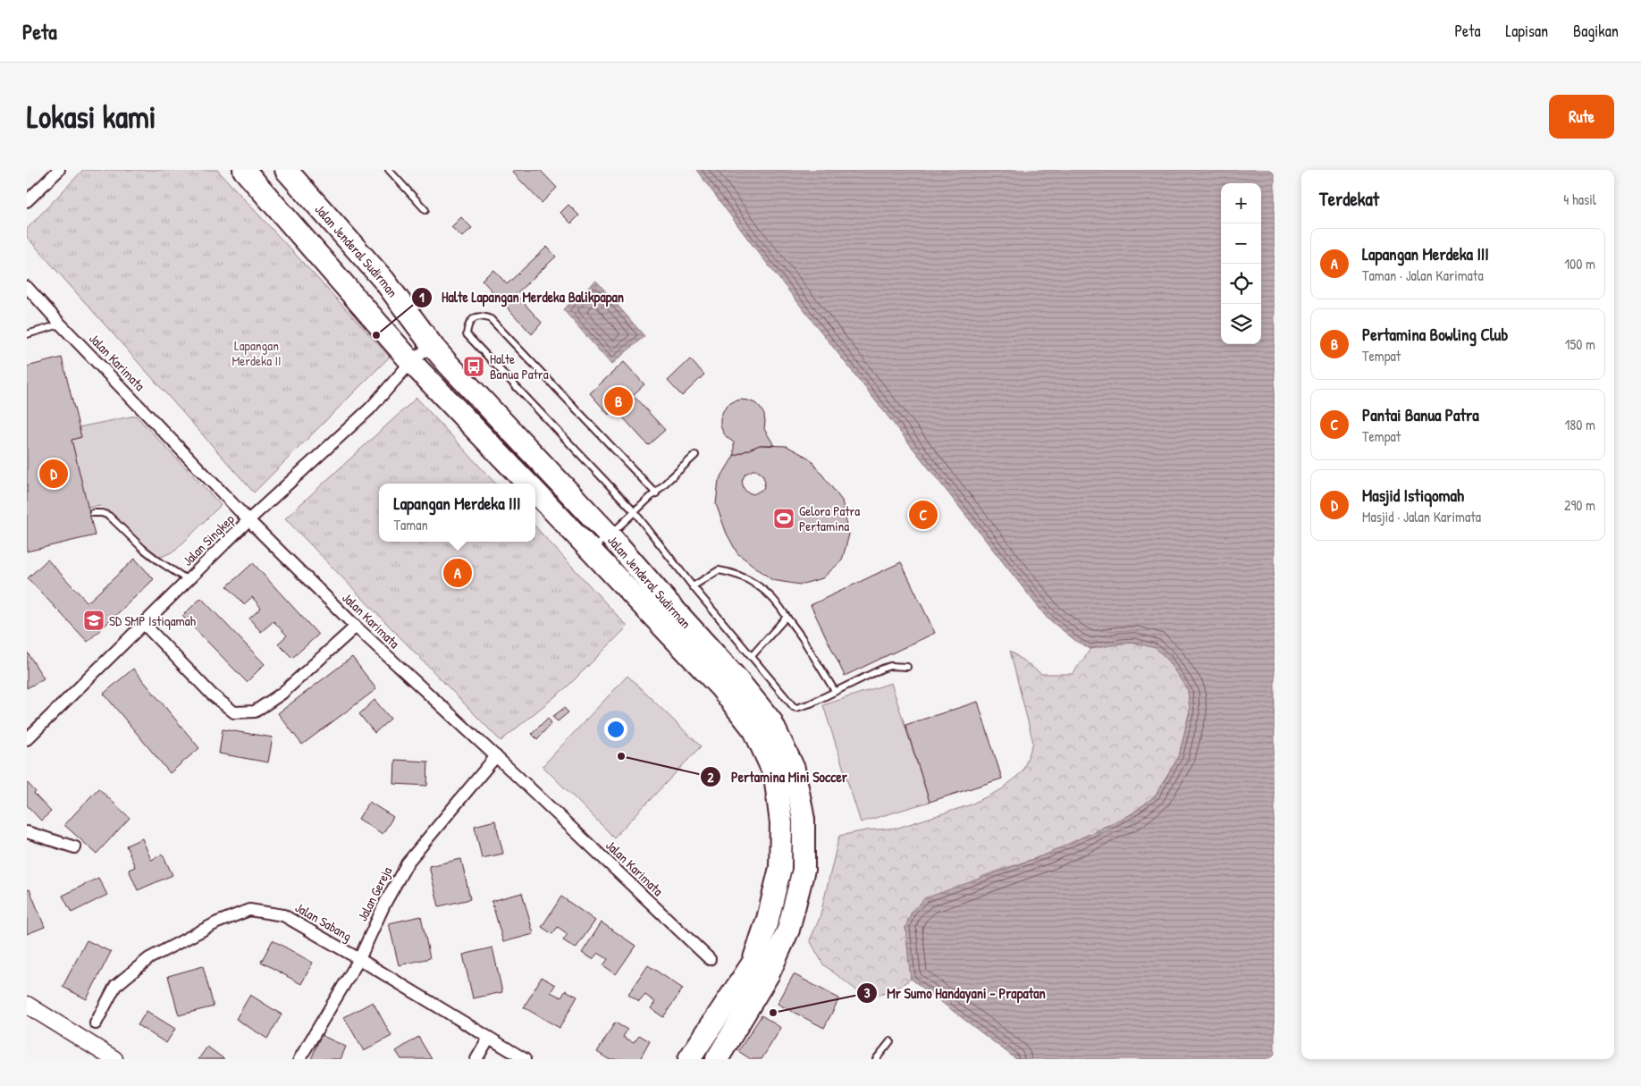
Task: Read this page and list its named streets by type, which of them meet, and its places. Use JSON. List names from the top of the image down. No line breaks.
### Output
{"streets":{"highway":["Jalan Jenderal Sudirman"],"street":["Jalan Karimata","Jalan Singkep","Jalan Gereja","Jalan Sabang"]},"crossings":[["Jalan Jenderal Sudirman","Jalan Singkep"],["Jalan Karimata","Jalan Singkep"],["Jalan Karimata","Jalan Gereja"],["Jalan Gereja","Jalan Sabang"]],"parks":["Lapangan Merdeka II"],"places":{"other":["Halte Lapangan Merdeka Balikpapan","Pertamina Mini Soccer","Mr Sumo Handayani - Prapatan"],"bus stop":["Halte Banua Patra"],"sports":["Gelora Patra Pertamina"],"school or university":["SD SMP Istiqamah"]},"page":{"header":"Peta","nav":["Peta","Lapisan","Bagikan"],"buttons":"Rute","title":"Lokasi kami","heading":["Terdekat","4 hasil"],"map_buttons":["+","−"],"list":[{"mark":"A","name":"Lapangan Merdeka III","note":"Taman · Jalan Karimata","value":"100 m"},{"mark":"B","name":"Pertamina Bowling Club","note":"Tempat","value":"150 m"},{"mark":"C","name":"Pantai Banua Patra","note":"Tempat","value":"180 m"},{"mark":"D","name":"Masjid Istiqomah","note":"Masjid · Jalan Karimata","value":"290 m"}],"pins":["B","D","C","A"],"popup":["Lapangan Merdeka III","Taman"]}}
